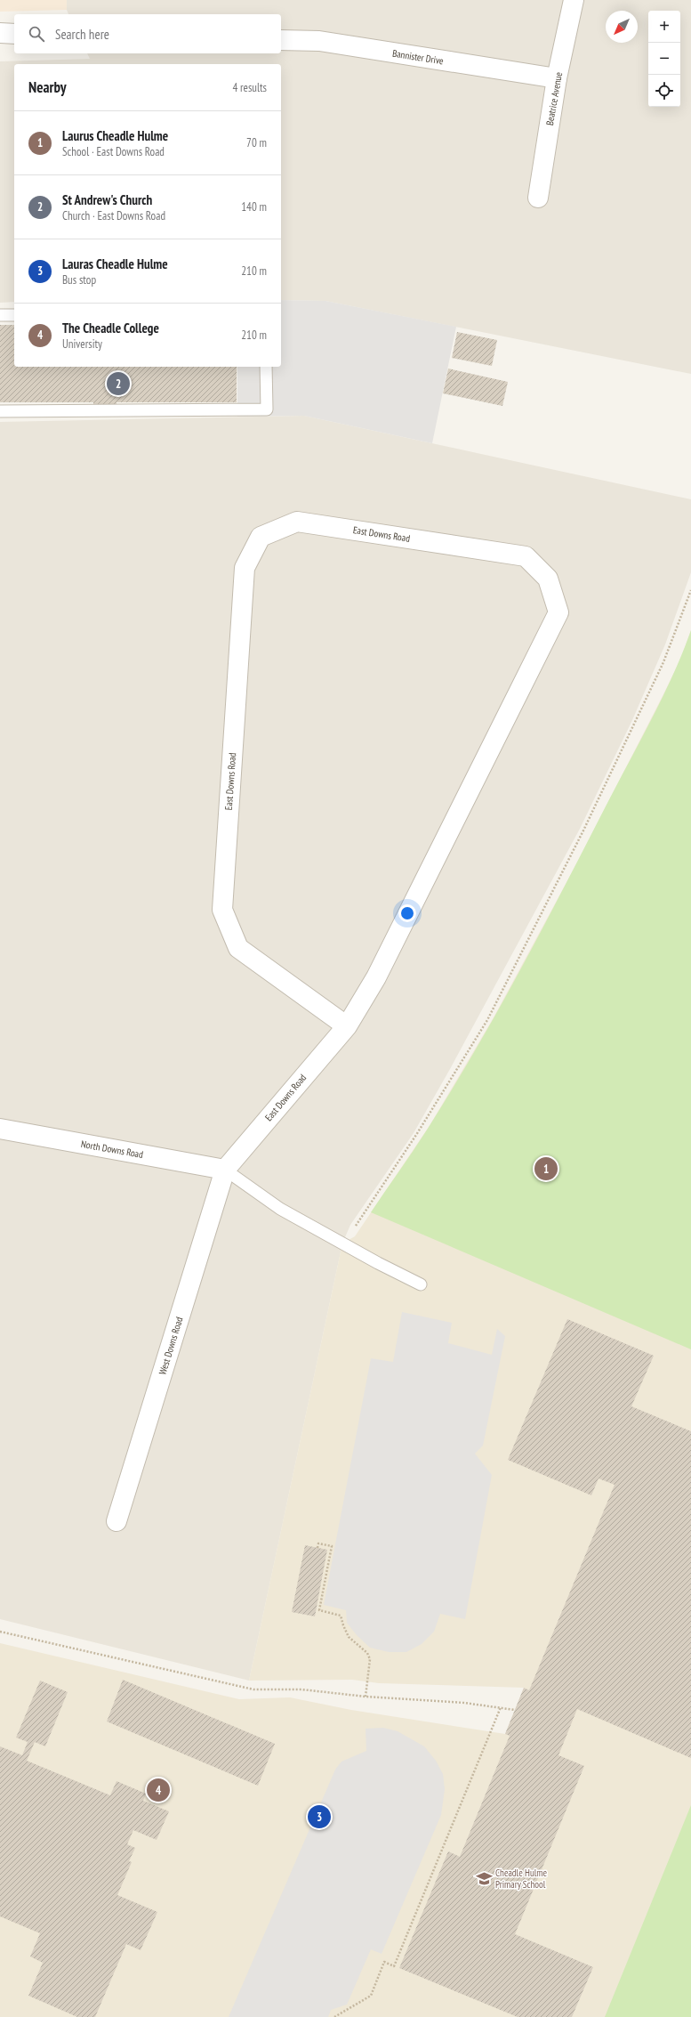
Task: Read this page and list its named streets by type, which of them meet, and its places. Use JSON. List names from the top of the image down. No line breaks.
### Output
{"streets":{"street":["Bannister Drive","Beatrice Avenue","East Downs Road","North Downs Road","West Downs Road"]},"crossings":[["Bannister Drive","Beatrice Avenue"],["East Downs Road","North Downs Road"],["East Downs Road","West Downs Road"],["North Downs Road","West Downs Road"]],"places":{"school or university":["Cheadle Hulme Primary School"]},"north":"bottom left","page":{"map_buttons":["+","−"],"search":"Search here","heading":["Nearby","4 results"],"list":[{"mark":"1","name":"Laurus Cheadle Hulme","note":"School · East Downs Road","value":"70 m"},{"mark":"2","name":"St Andrew's Church","note":"Church · East Downs Road","value":"140 m"},{"mark":"3","name":"Lauras Cheadle Hulme","note":"Bus stop","value":"210 m"},{"mark":"4","name":"The Cheadle College","note":"University","value":"210 m"}],"pins":["2","1","4","3"]}}
